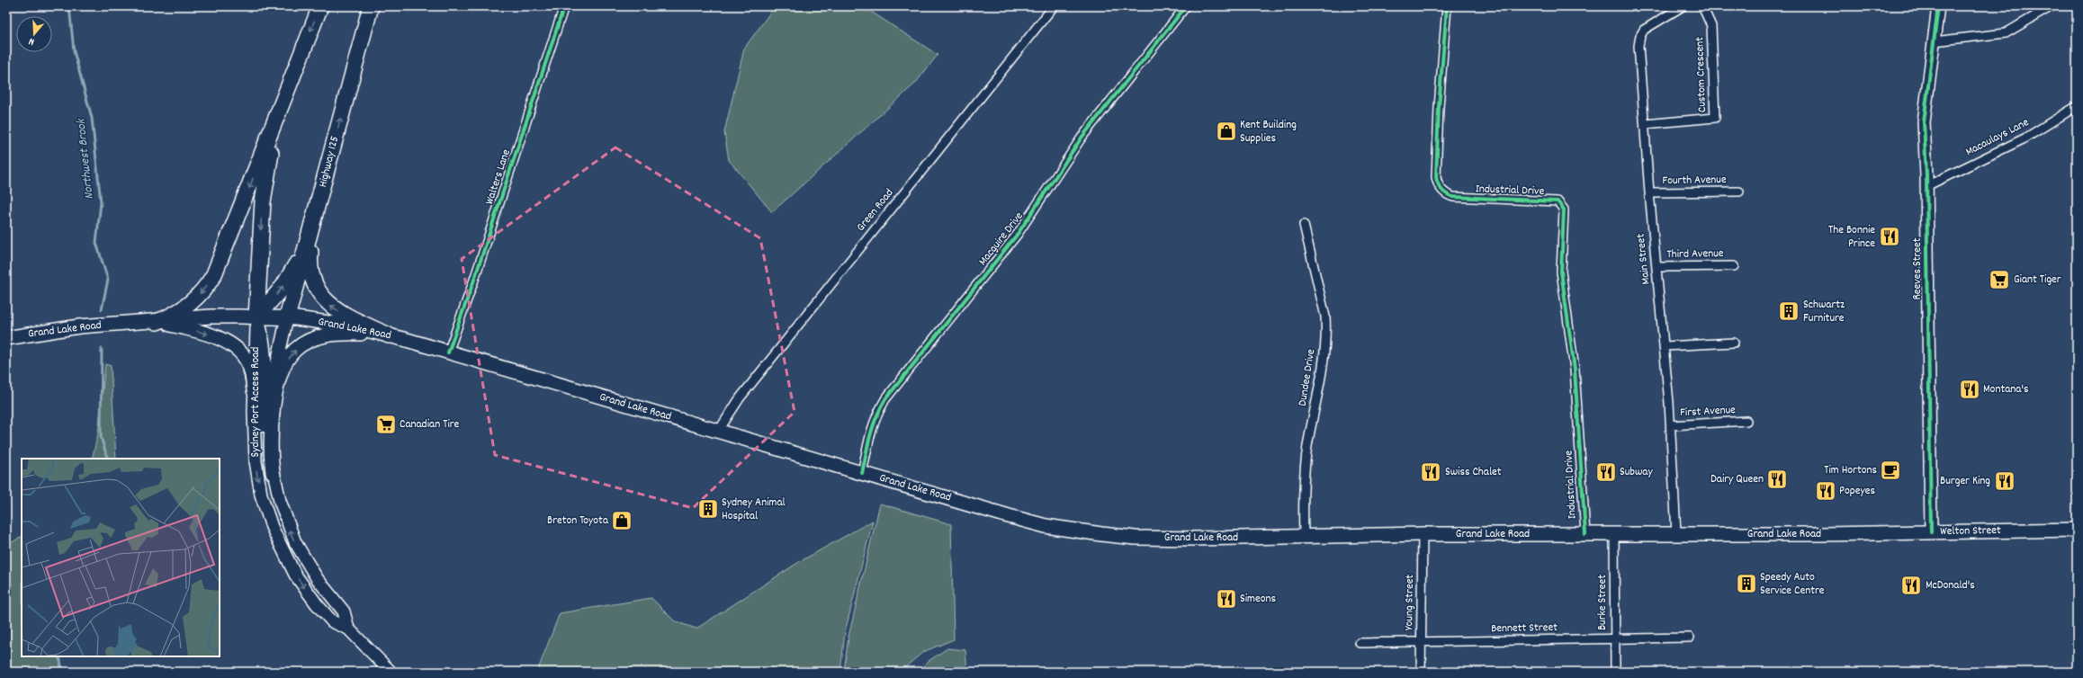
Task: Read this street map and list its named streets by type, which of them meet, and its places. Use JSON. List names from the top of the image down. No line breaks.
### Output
{"streets":{"highway":["Highway 125"],"main road":["Reeves Street","Grand Lake Road","Sydney Port Access Road","Welton Street"],"street":["Custom Crescent","Macaulays Lane","Walters Lane","Fourth Avenue","Industrial Drive","Green Road","Macguire Drive","Third Avenue","Main Street","Dundee Drive","First Avenue","Young Street","Burke Street","Bennett Street"]},"crossings":[["Custom Crescent","Main Street"],["Macaulays Lane","Reeves Street"],["Highway 125","Grand Lake Road"],["Highway 125","Sydney Port Access Road"],["Walters Lane","Grand Lake Road"],["Fourth Avenue","Main Street"],["Industrial Drive","Grand Lake Road"],["Green Road","Grand Lake Road"],["Macguire Drive","Grand Lake Road"],["Third Avenue","Main Street"],["Main Street","Grand Lake Road"],["Main Street","First Avenue"],["Reeves Street","Welton Street"],["Grand Lake Road","Dundee Drive"],["Grand Lake Road","Sydney Port Access Road"],["Grand Lake Road","Welton Street"],["Grand Lake Road","Young Street"],["Grand Lake Road","Burke Street"],["Young Street","Bennett Street"],["Burke Street","Bennett Street"]],"water":["Northwest Brook"],"places":{"shop":["Kent Building Supplies","Breton Toyota"],"restaurant":["The Bonnie Prince","Montana's","Swiss Chalet","Subway","Dairy Queen","Burger King","Popeyes","McDonald's","Simeons"],"supermarket":["Giant Tiger","Canadian Tire"],"building":["Schwartz Furniture","Sydney Animal Hospital","Speedy Auto Service Centre"],"cafe":["Tim Hortons"]},"north":"bottom"}
